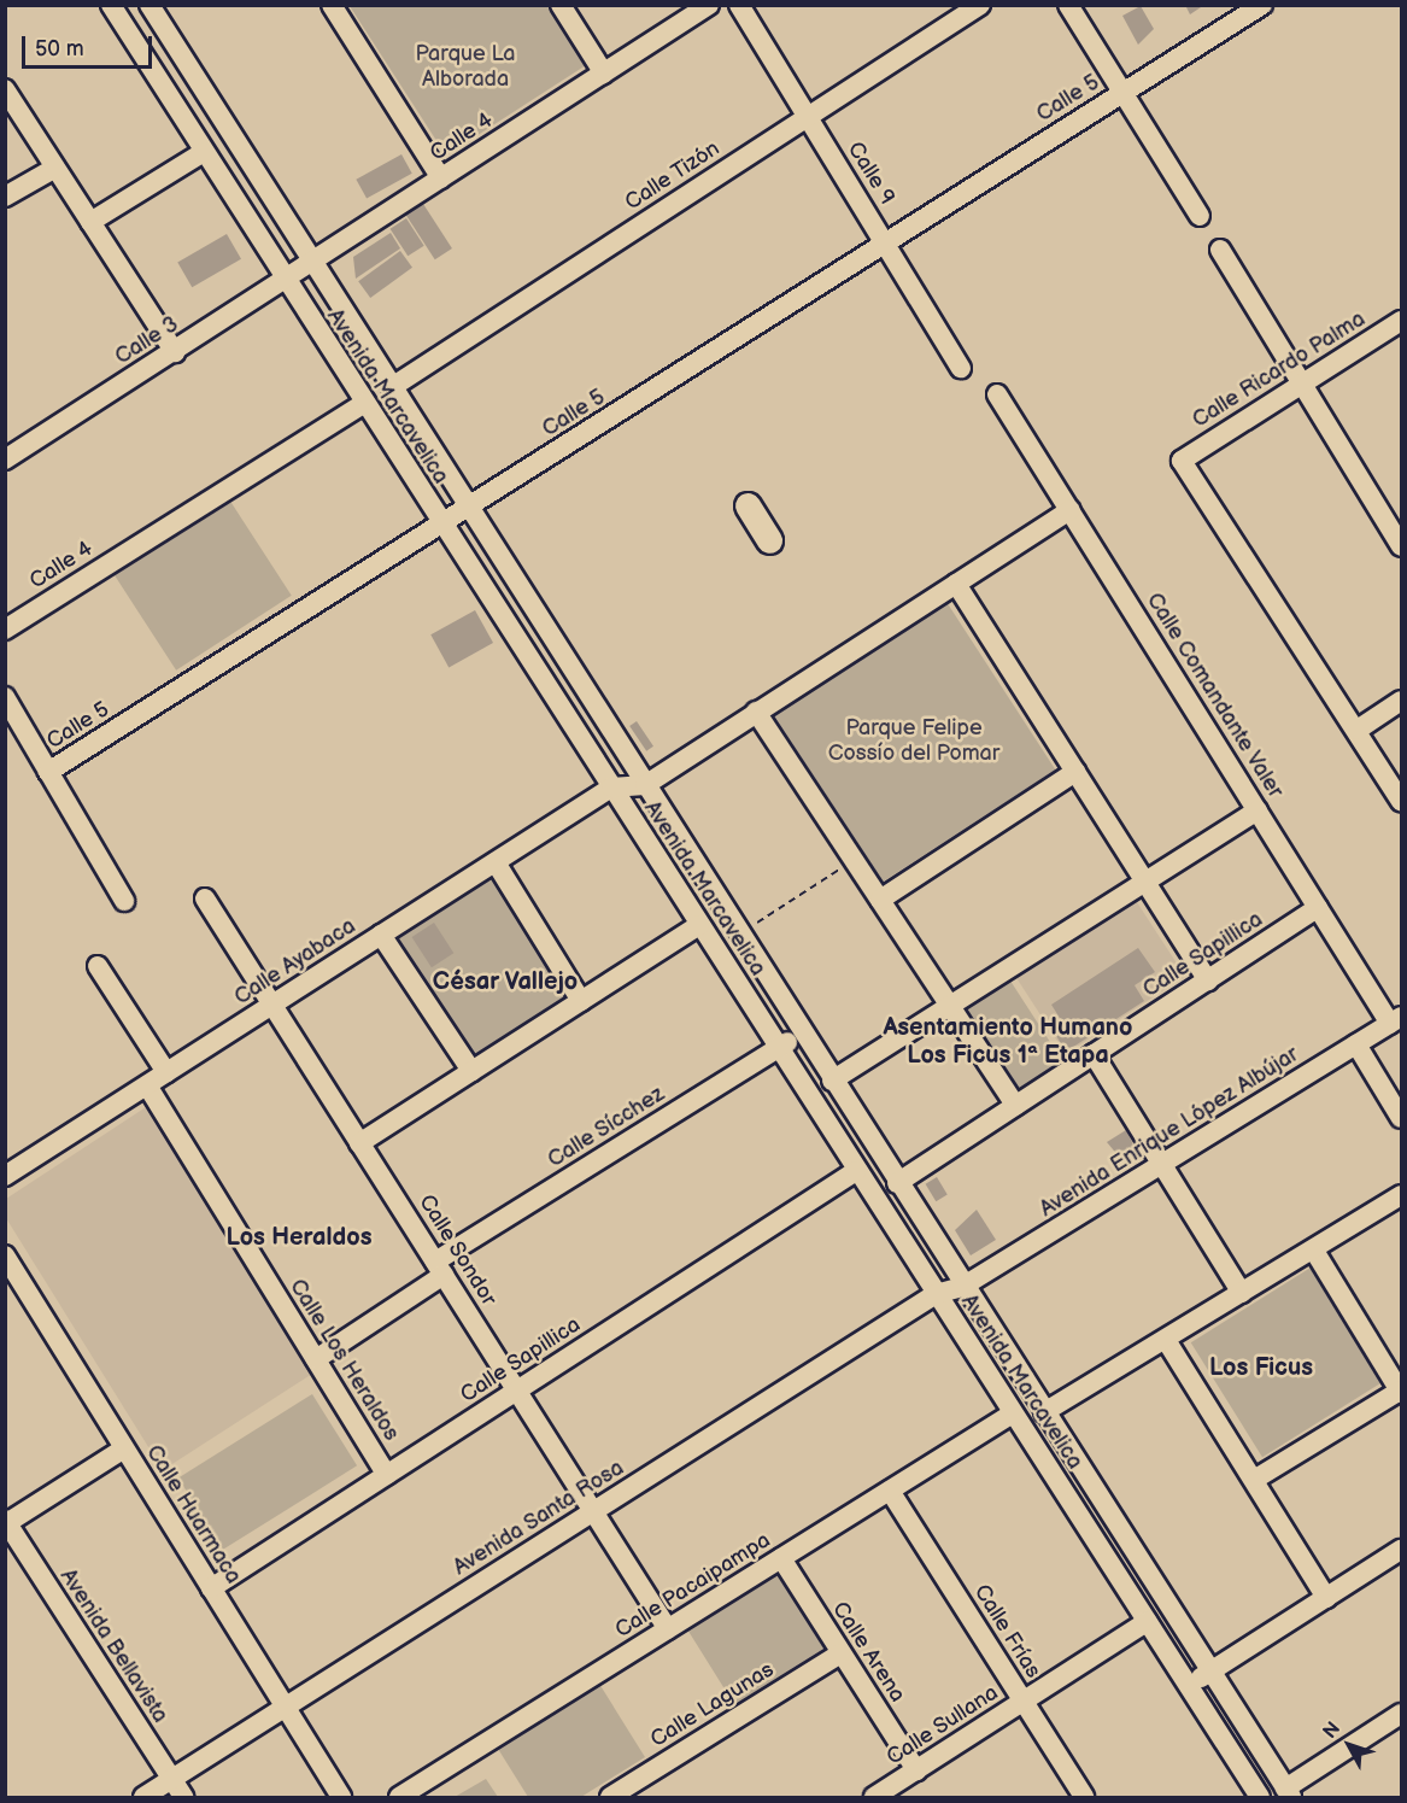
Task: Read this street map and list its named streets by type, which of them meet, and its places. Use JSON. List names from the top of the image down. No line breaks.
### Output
{"streets":{"street":["Calle 5","Calle 4","Calle 9","Calle Tizón","Calle 3","Calle Ricardo Palma","Avenida Marcavelica","Calle Comandante Valer","Calle Sapillica","Calle Ayabaca","Calle Sícchez","Avenida Enrique López Albújar","Calle Sondor","Calle Los Heraldos","Calle Huarmaca","Avenida Santa Rosa","Calle Pacaipampa","Calle Frías","Avenida Bellavista","Calle Arena","Calle Lagunas","Calle Sullana"]},"crossings":[["Calle 5","Calle 9"],["Calle 5","Avenida Marcavelica"],["Calle 4","Calle 3"],["Calle 4","Avenida Marcavelica"],["Calle 9","Calle Tizón"],["Calle Tizón","Avenida Marcavelica"],["Calle 3","Avenida Marcavelica"],["Avenida Marcavelica","Calle Sapillica"],["Avenida Marcavelica","Calle Ayabaca"],["Avenida Marcavelica","Calle Sícchez"],["Avenida Marcavelica","Avenida Enrique López Albújar"],["Avenida Marcavelica","Avenida Santa Rosa"],["Avenida Marcavelica","Calle Pacaipampa"],["Avenida Marcavelica","Calle Sullana"],["Calle Comandante Valer","Calle Sapillica"],["Calle Comandante Valer","Avenida Enrique López Albújar"],["Calle Sapillica","Calle Sondor"],["Calle Sapillica","Calle Los Heraldos"],["Calle Sapillica","Calle Huarmaca"],["Calle Ayabaca","Calle Sondor"],["Calle Ayabaca","Calle Los Heraldos"],["Calle Sícchez","Calle Sondor"],["Calle Sícchez","Calle Los Heraldos"],["Avenida Enrique López Albújar","Avenida Santa Rosa"],["Calle Sondor","Avenida Santa Rosa"],["Calle Sondor","Calle Pacaipampa"],["Calle Huarmaca","Avenida Santa Rosa"],["Avenida Santa Rosa","Avenida Bellavista"],["Calle Pacaipampa","Calle Frías"],["Calle Pacaipampa","Calle Arena"],["Calle Frías","Calle Sullana"],["Calle Arena","Calle Lagunas"],["Calle Arena","Calle Sullana"]],"districts":["César Vallejo","Asentamiento Humano Los Ficus 1ª Etapa","Los Heraldos","Los Ficus"],"parks":["Parque La Alborada","Parque Felipe Cossío del Pomar"],"scale_bar":"50 m","north":"top left"}
